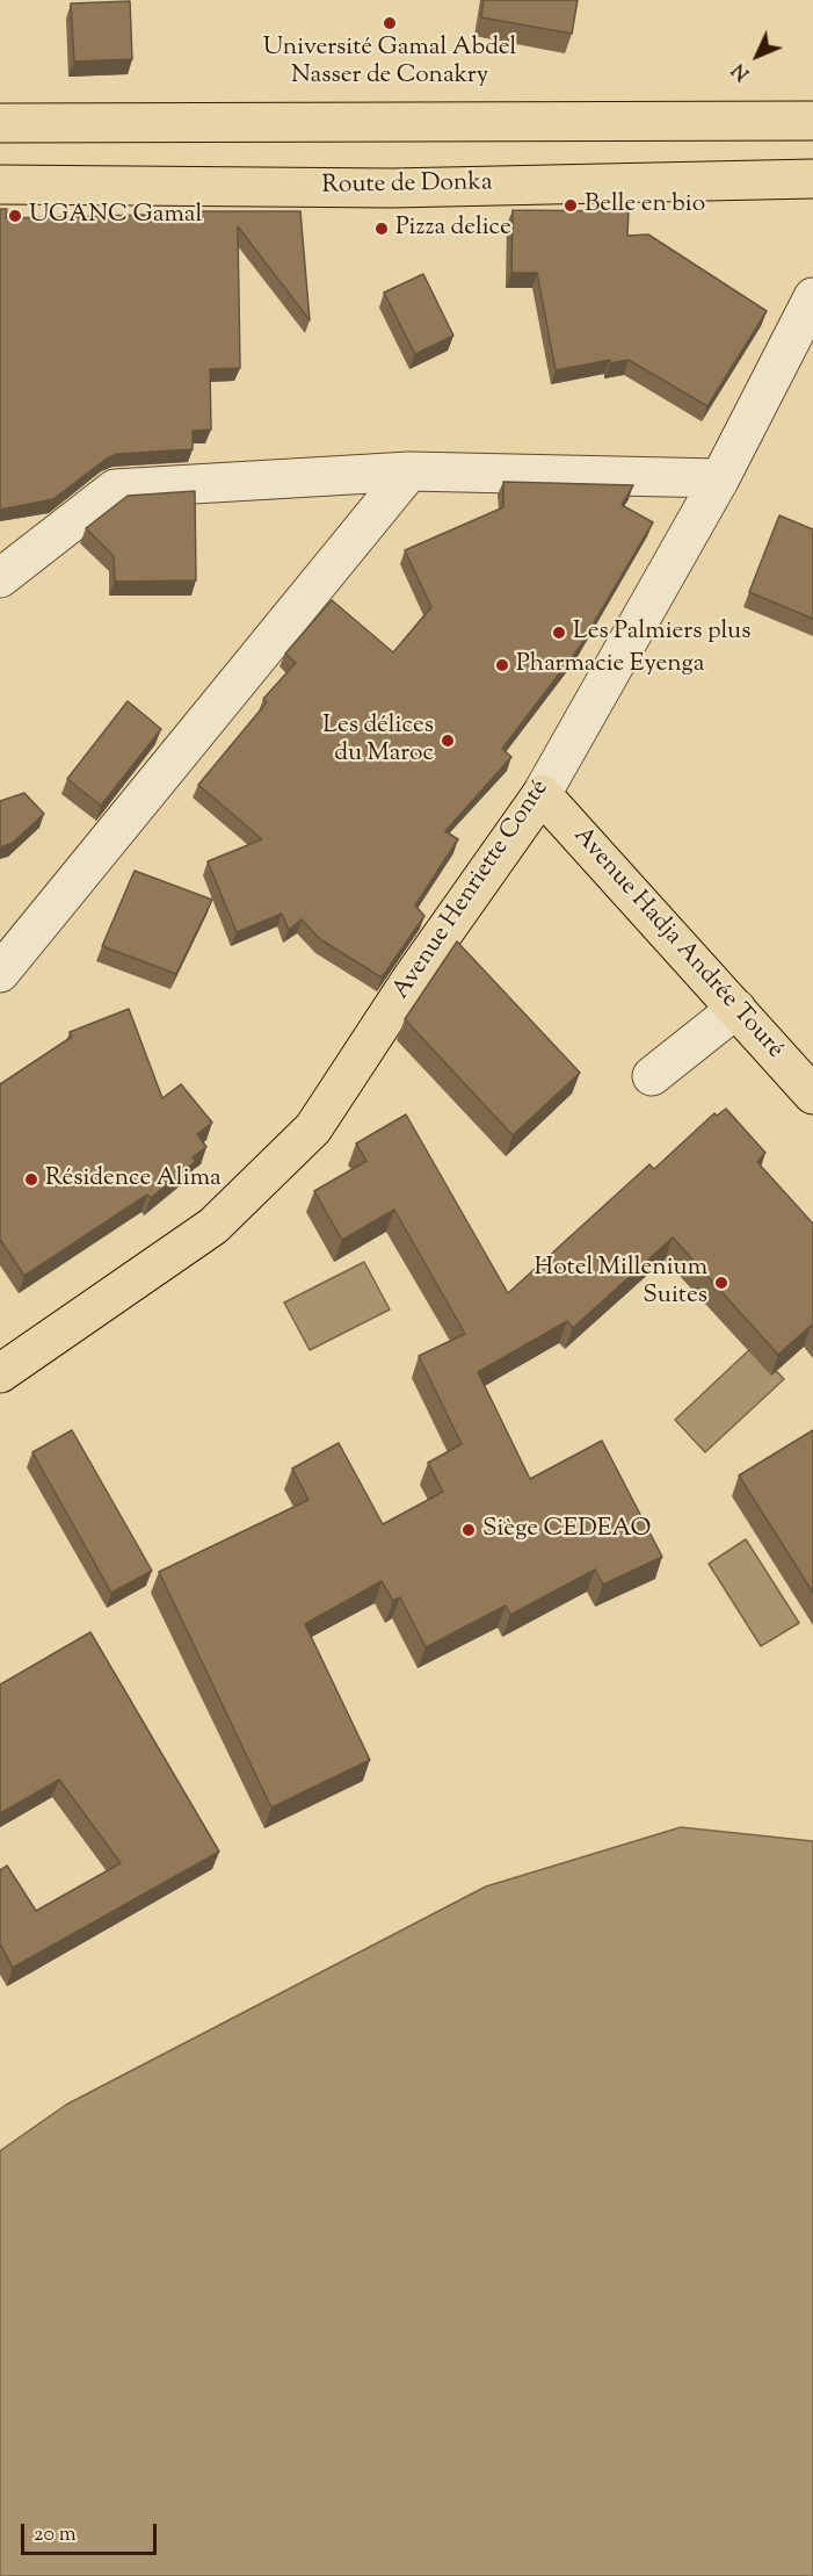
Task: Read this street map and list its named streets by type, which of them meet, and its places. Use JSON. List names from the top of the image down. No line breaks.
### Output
{"streets":{"main road":["Route de Donka","Avenue Henriette Conté","Avenue Hadja Andrée Touré"]},"crossings":[["Avenue Henriette Conté","Avenue Hadja Andrée Touré"]],"places":["Université Gamal Abdel Nasser de Conakry","Belle en bio","UGANC Gamal","Pizza delice","Les Palmiers plus","Pharmacie Eyenga","Les délices du Maroc","Résidence Alima","Hotel Millenium Suites","Siège CEDEAO"],"scale_bar":"20 m","north":"bottom left"}
